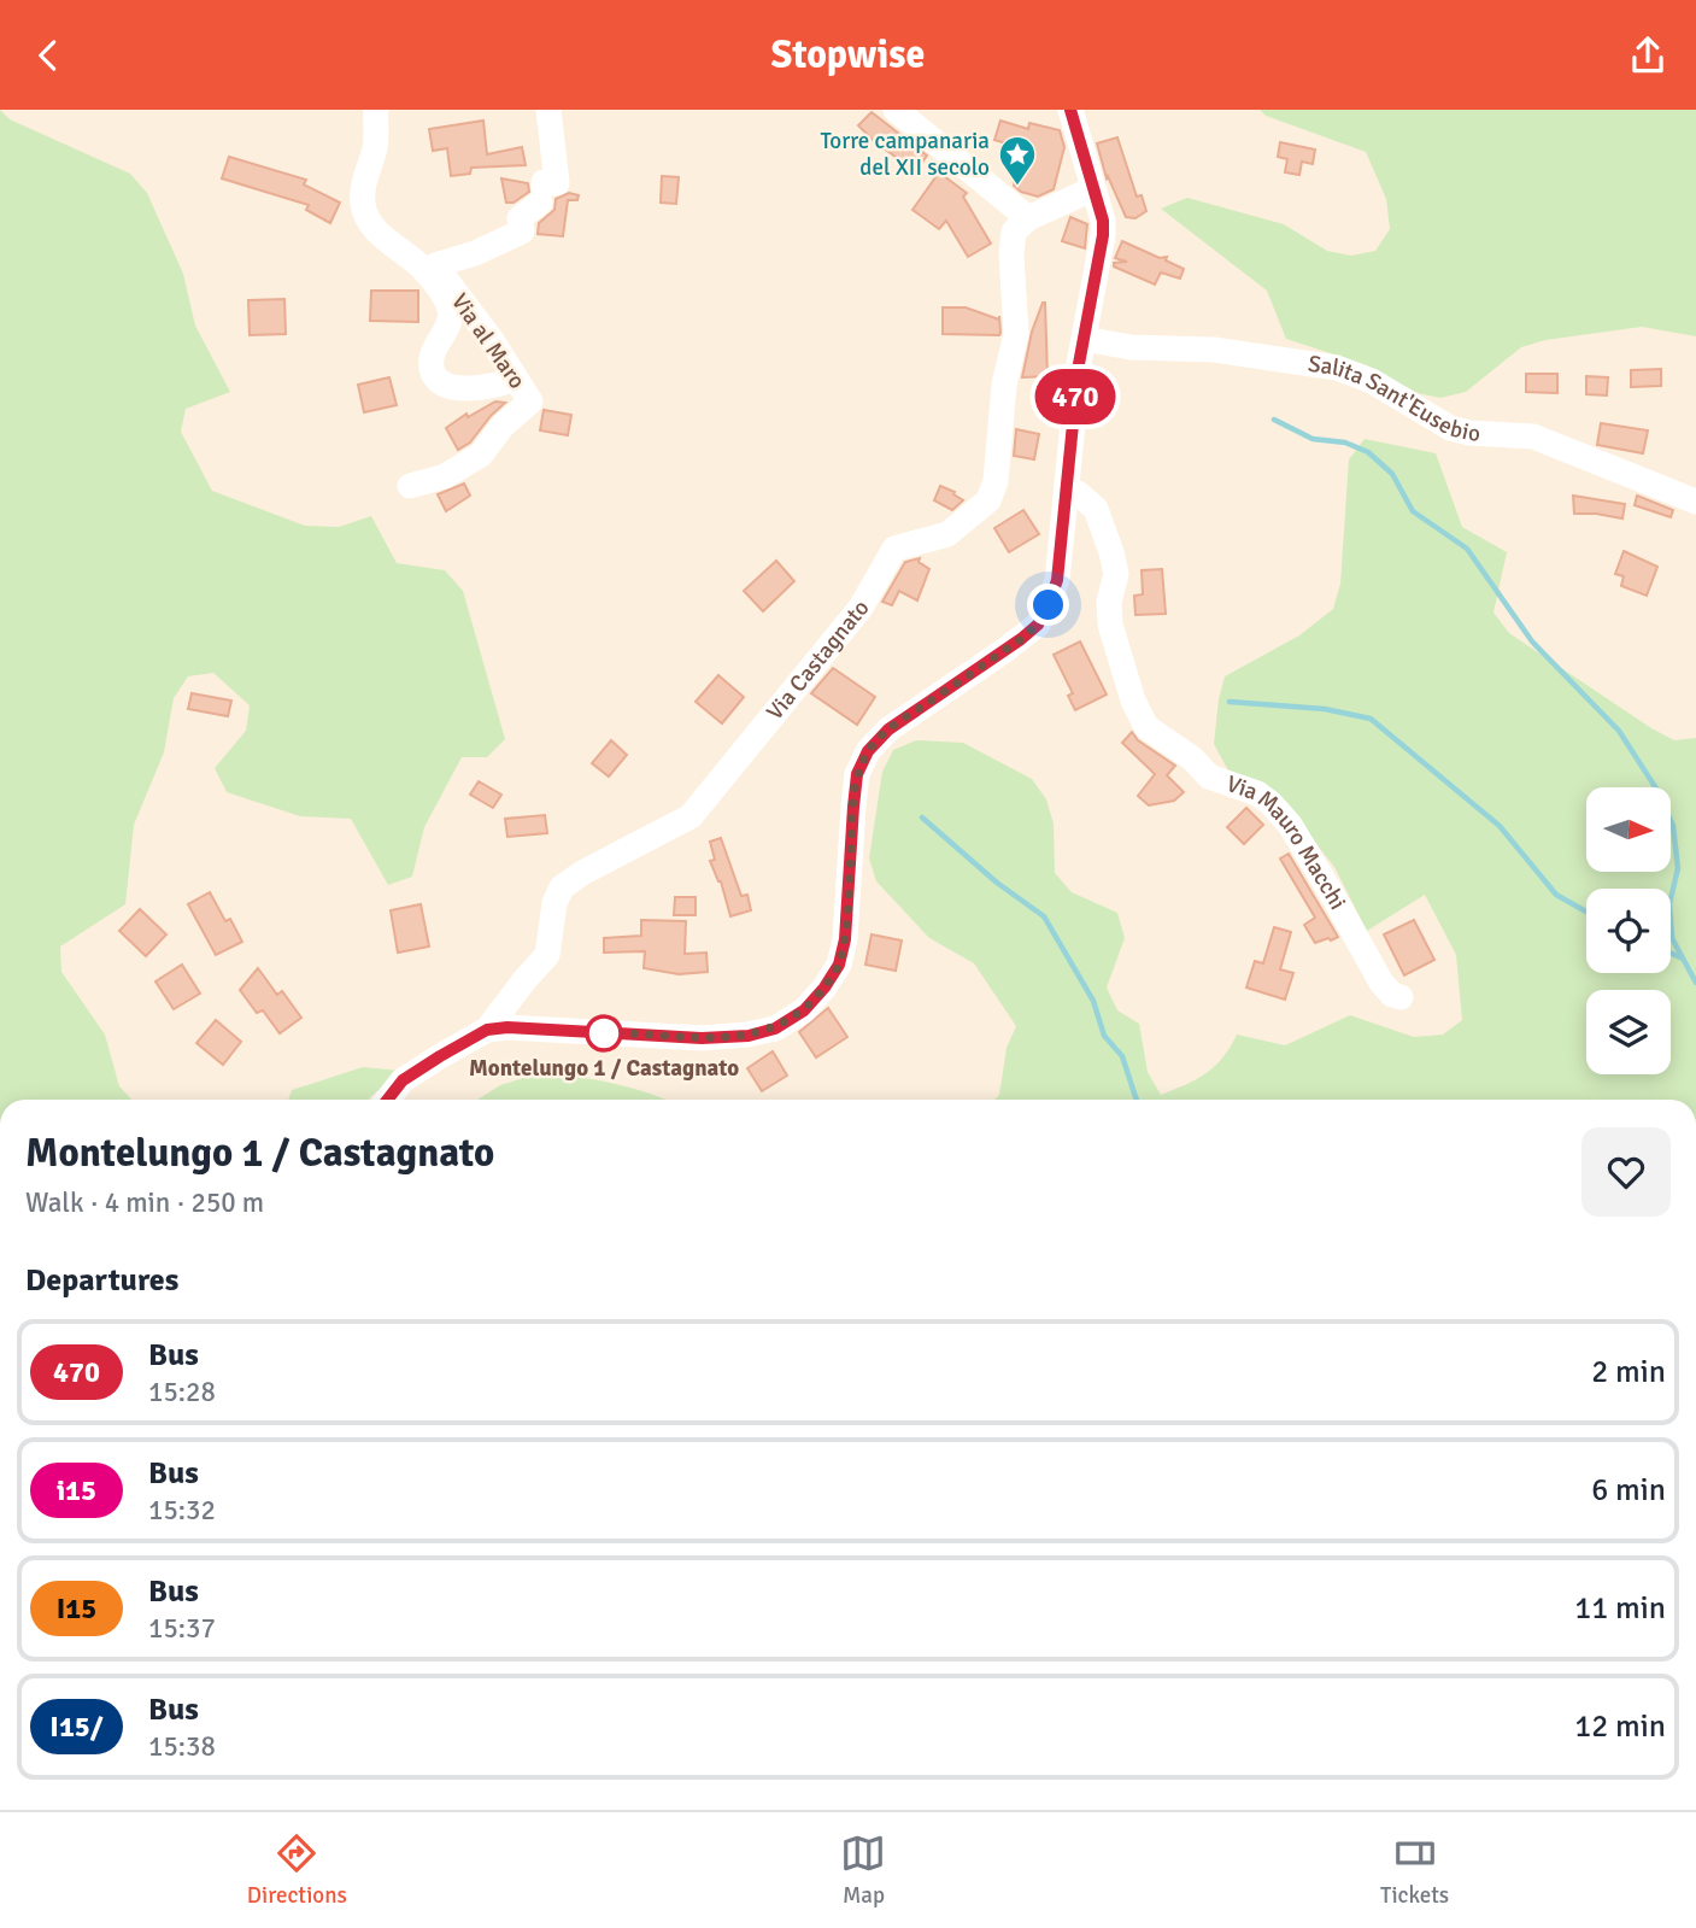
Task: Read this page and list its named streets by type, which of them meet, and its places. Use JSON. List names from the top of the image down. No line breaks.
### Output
{"streets":{"street":["Via al Maro","Salita Sant'Eusebio","Via Castagnato","Via Mauro Macchi"]},"places":{"place":["Torre campanaria del XII secolo"],"other":["Montelungo 1 / Castagnato"]},"lines":["bus line 470"],"north":"right","page":{"header":"Stopwise","on_map":"470","heading":[["Montelungo 1 / Castagnato","Walk · 4 min · 250 m"],"Departures"],"list":[{"mark":"470","name":"Bus","note":"15:28","value":"2 min"},{"mark":"i15","name":"Bus","note":"15:32","value":"6 min"},{"mark":"I15","name":"Bus","note":"15:37","value":"11 min"},{"mark":"I15/","name":"Bus","note":"15:38","value":"12 min"}],"tabs":["Directions","Map","Tickets"]}}
